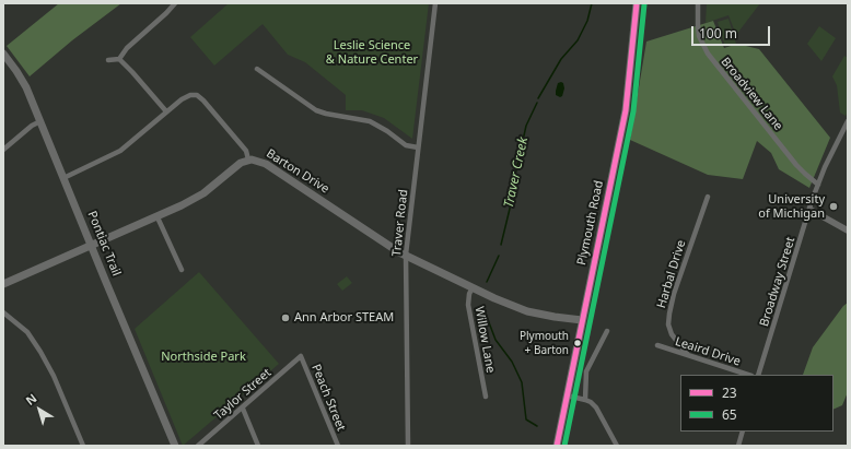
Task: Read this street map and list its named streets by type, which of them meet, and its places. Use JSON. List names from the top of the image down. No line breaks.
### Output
{"streets":{"main road":["Barton Drive","Plymouth Road","Pontiac Trail"],"street":["Broadview Lane","Traver Road","Harbal Drive","Broadway Street","Willow Lane","Leaird Drive","Taylor Street","Peach Street"]},"crossings":[["Broadview Lane","Broadway Street"],["Barton Drive","Traver Road"],["Barton Drive","Plymouth Road"],["Barton Drive","Pontiac Trail"],["Barton Drive","Willow Lane"],["Harbal Drive","Leaird Drive"],["Taylor Street","Peach Street"]],"water":["Traver Creek"],"parks":["Leslie Science & Nature Center","Northside Park"],"places":["University of Michigan","Ann Arbor STEAM","Plymouth + Barton"],"lines":["transit line 23","transit line 65"],"legend":["23","65"],"scale_bar":"100 m","north":"top left"}
